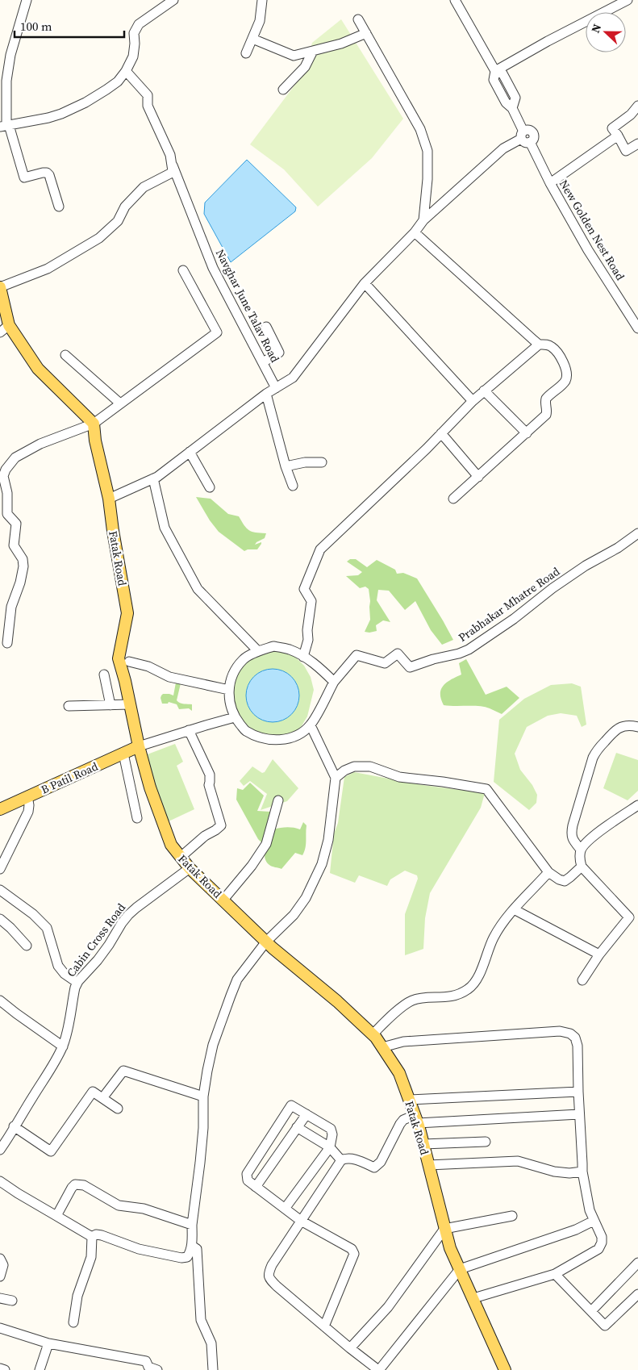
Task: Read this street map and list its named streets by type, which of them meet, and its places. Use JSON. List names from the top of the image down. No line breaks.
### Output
{"streets":{"main road":["Fatak Road","B Patil Road"],"street":["New Golden Nest Road","Navghar June Talav Road","Prabhakar Mhatre Road","Cabin Cross Road"]},"crossings":[["Fatak Road","B Patil Road"],["Fatak Road","Cabin Cross Road"]],"scale_bar":"100 m","north":"left"}
